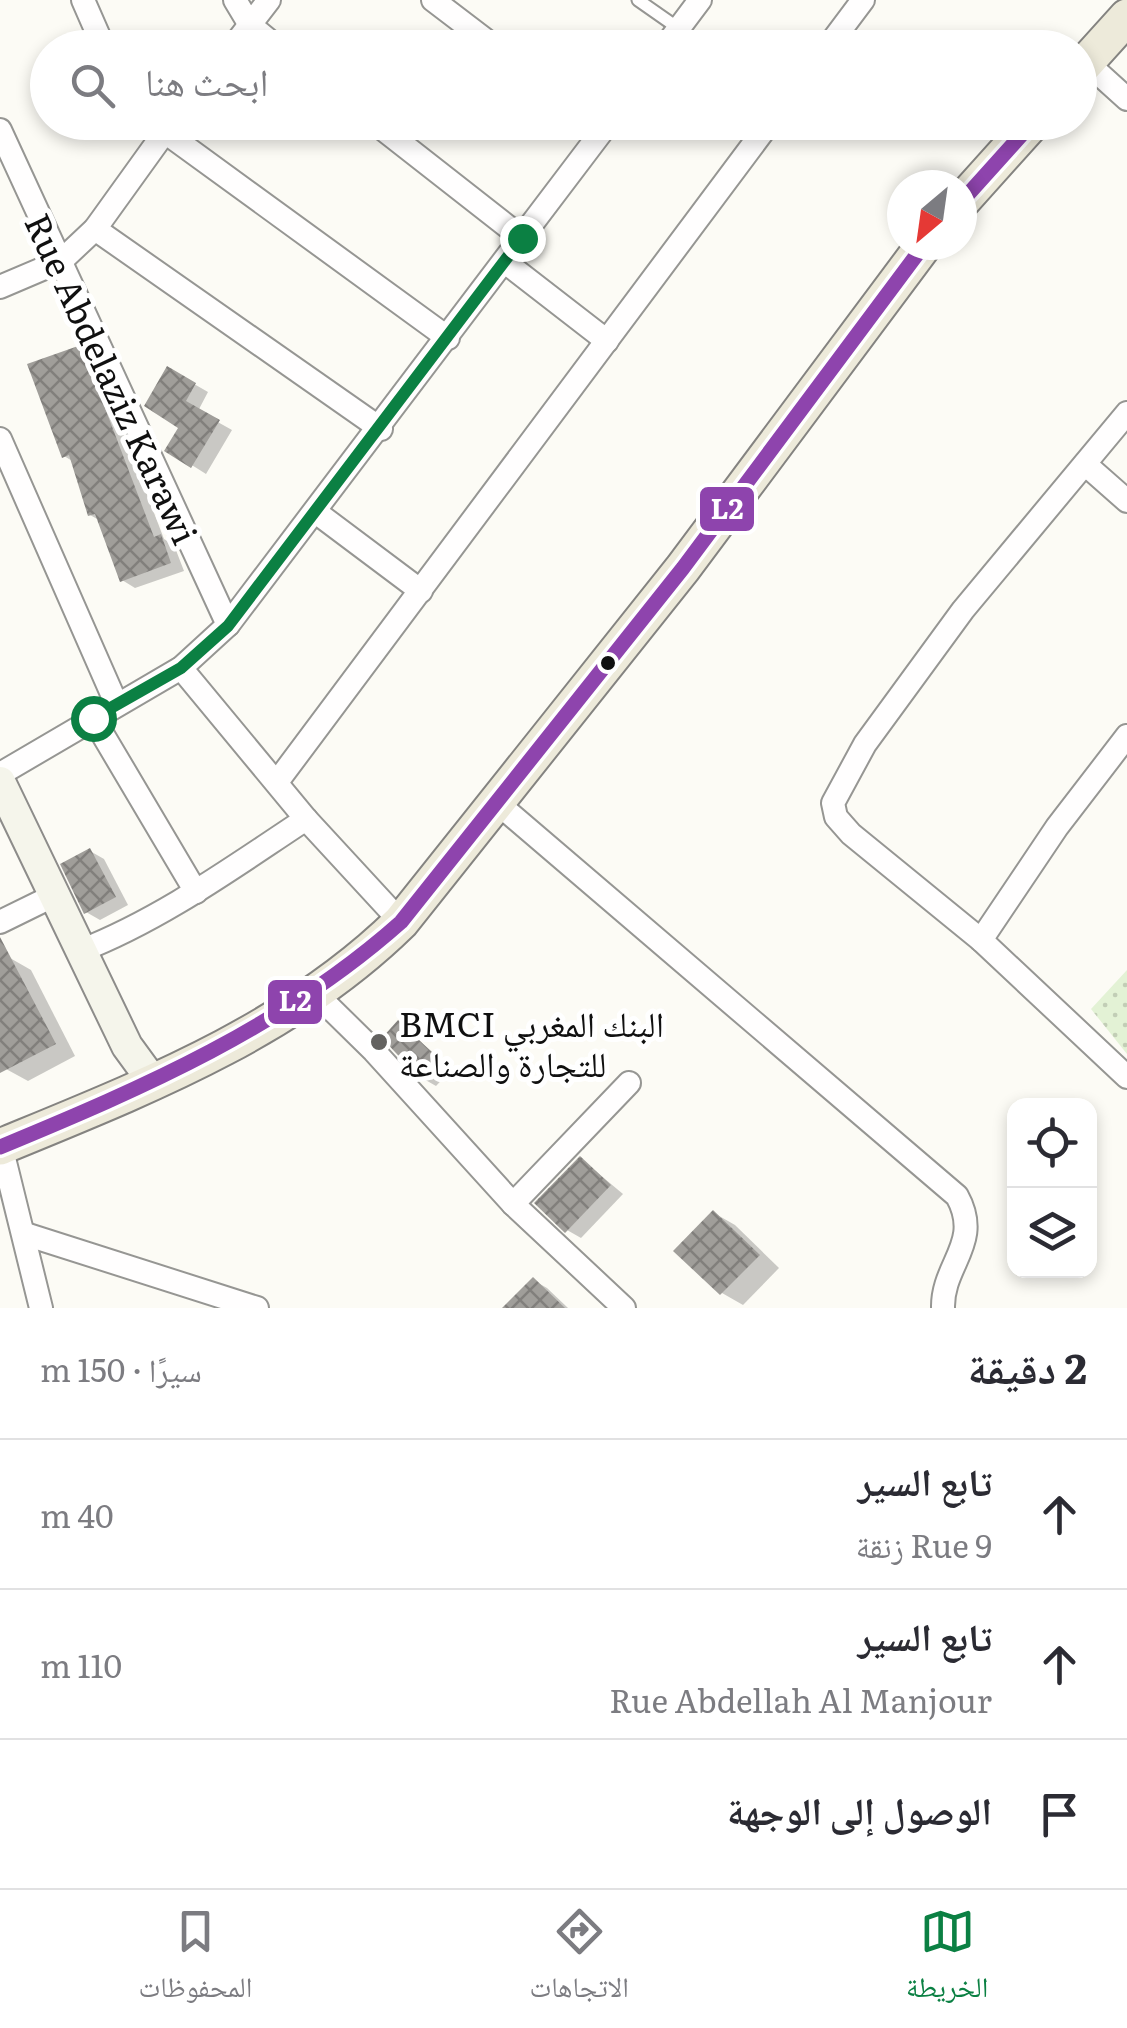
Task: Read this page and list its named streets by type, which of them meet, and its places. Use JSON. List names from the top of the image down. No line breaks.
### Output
{"streets":{"street":["Rue Abdelaziz Karawi"]},"places":["BMCI البنك المغربي للتجارة والصناعة"],"lines":["transit line L2"],"north":"bottom left","page":{"search":"ابحث هنا","heading":["2 دقيقة","سيرًا · 150 m"],"list":[["تابع السير","Rue 9 زنقة","40 m"],["تابع السير","Rue Abdellah Al Manjour","110 m"],"الوصول إلى الوجهة"],"nav":["الخريطة","الاتجاهات","المحفوظات"]}}
